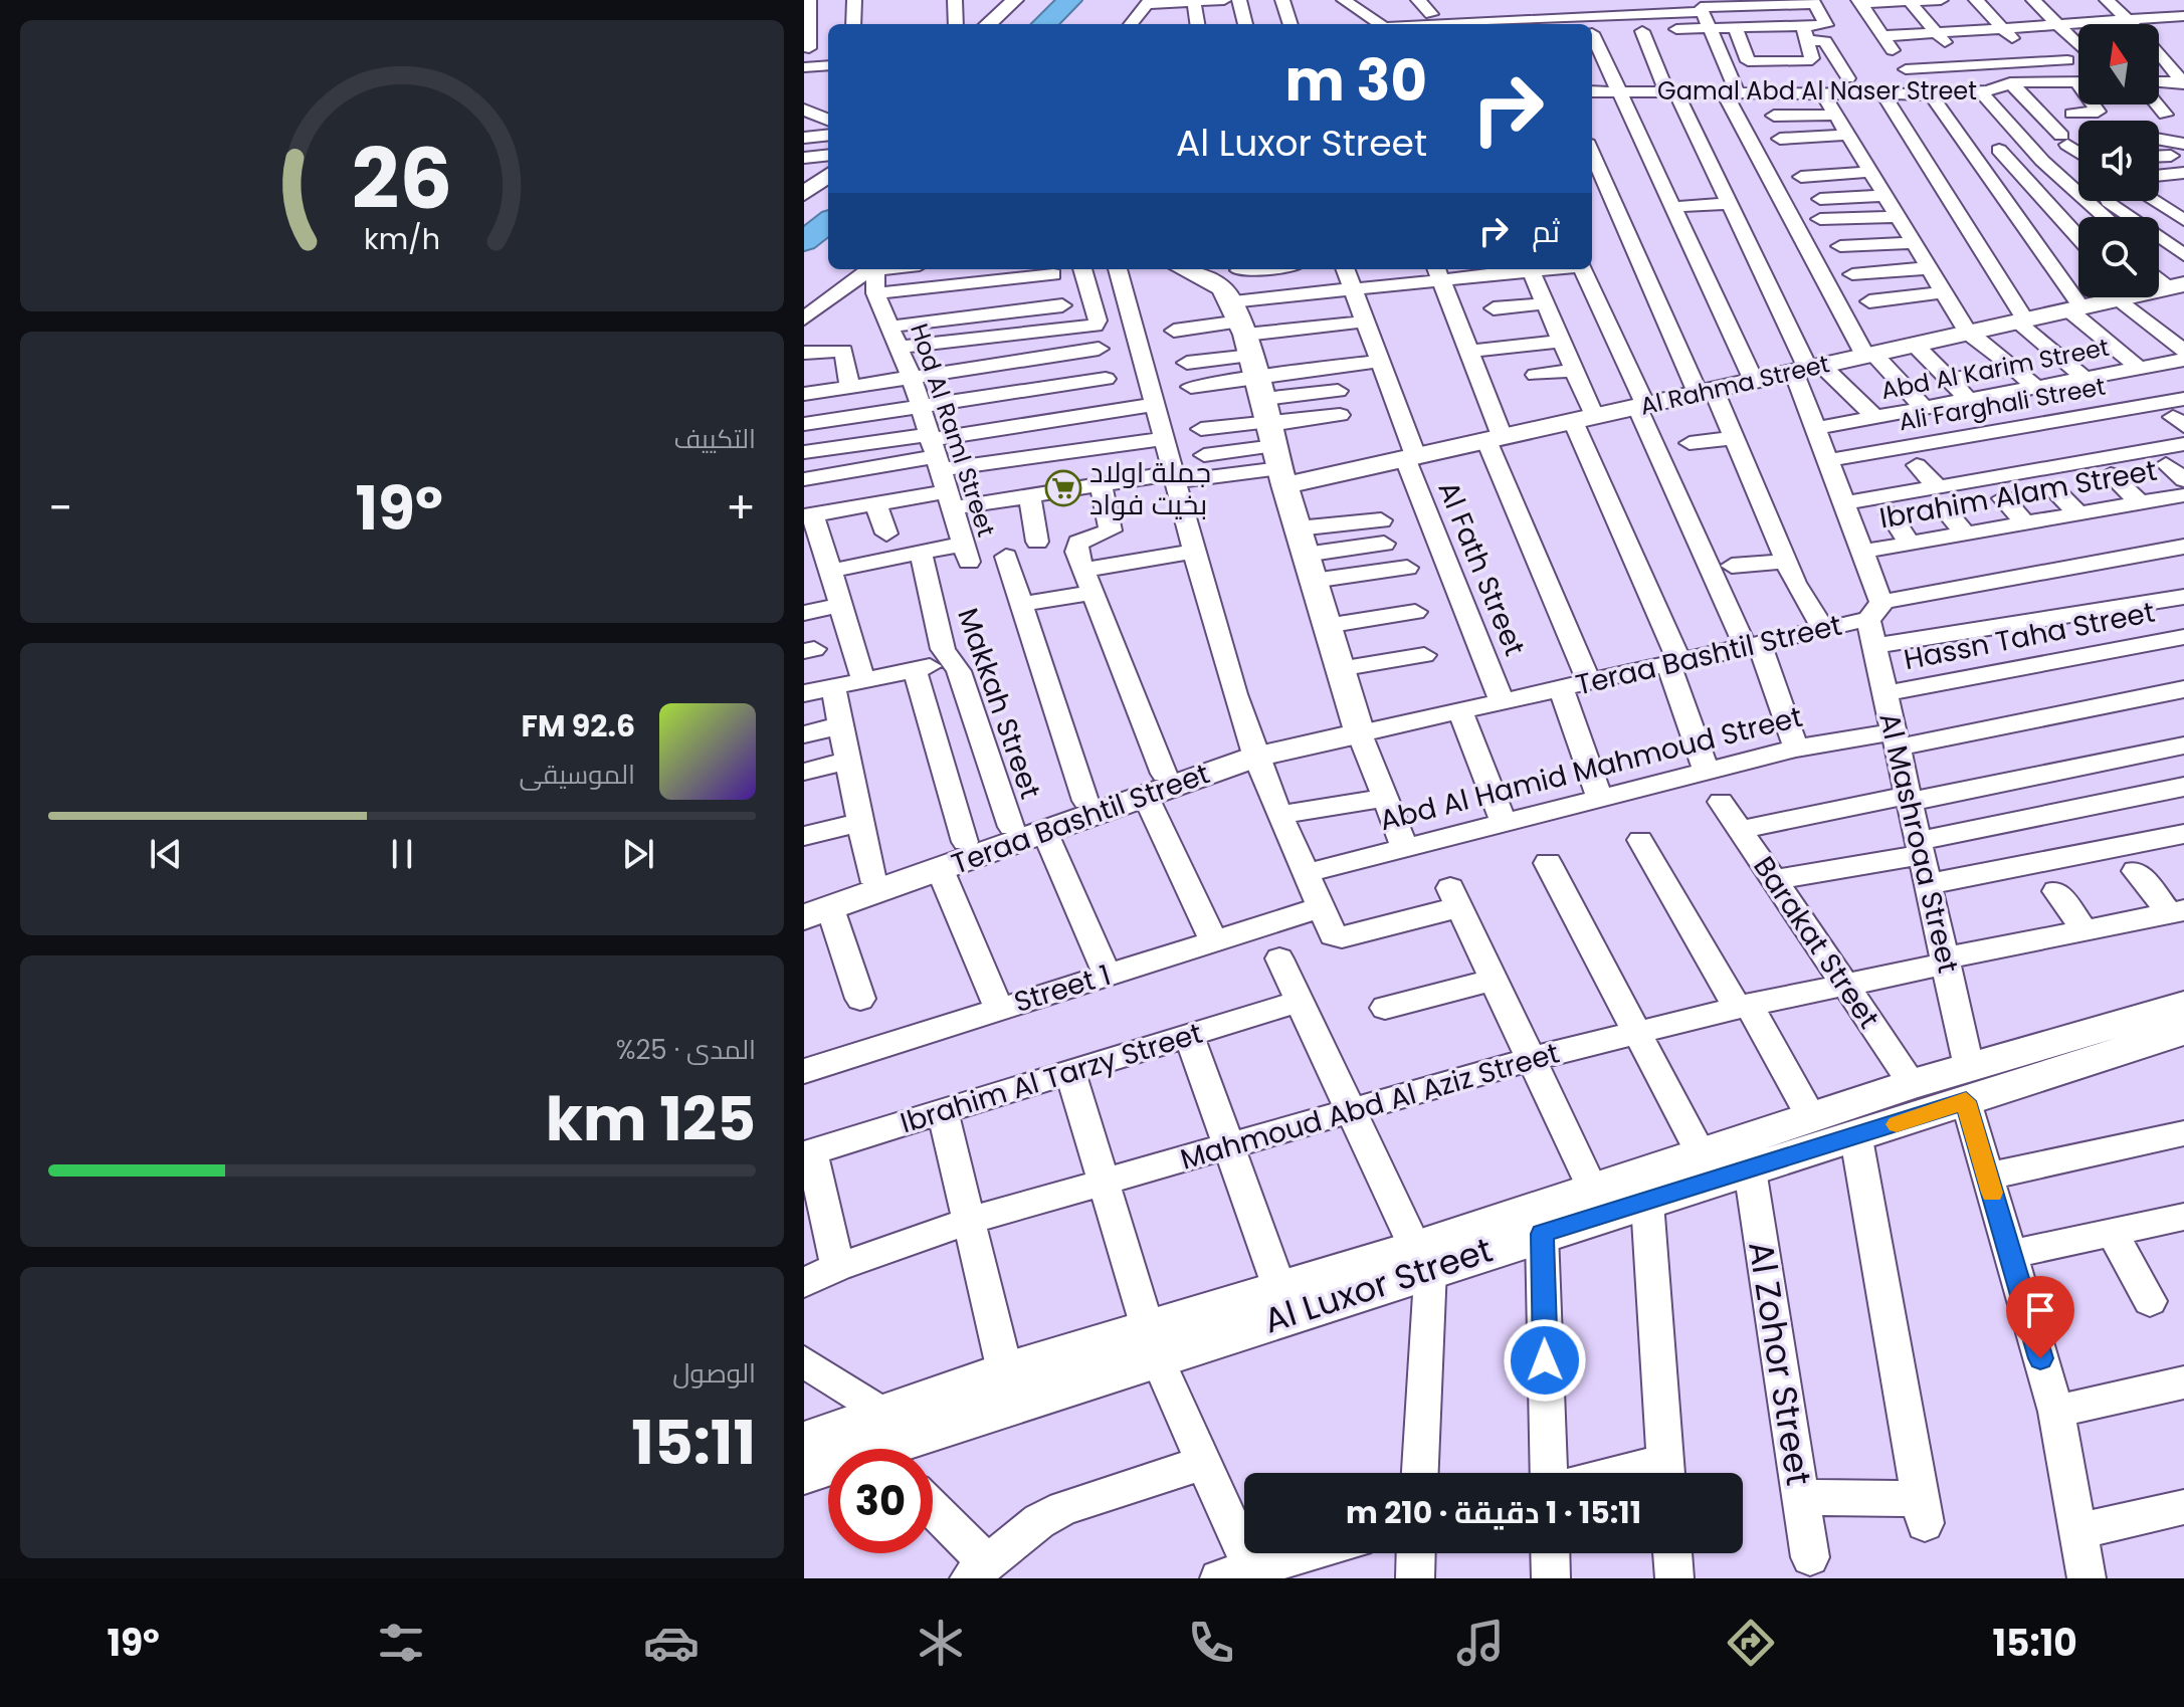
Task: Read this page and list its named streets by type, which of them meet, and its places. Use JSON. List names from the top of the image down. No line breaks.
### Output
{"streets":{"street":["Gamal Abd Al Naser Street","Abd Al Karim Street","Al Rahma Street","Ali Farghali Street","Hod Al Raml Street","Ibrahim Alam Street","Al Fath Street","Hassn Taha Street","Teraa Bashtil Street","Makkah Street","Abd Al Hamid Mahmoud Street","Al Mashroaa Street","Barakat Street","Street 1","Ibrahim Al Tarzy Street","Mahmoud Abd Al Aziz Street","Al Luxor Street","Al Zohor Street"]},"crossings":[["Gamal Abd Al Naser Street","Al Mashroaa Street"],["Abd Al Karim Street","Al Mashroaa Street"],["Al Rahma Street","Al Fath Street"],["Al Rahma Street","Al Mashroaa Street"],["Ali Farghali Street","Al Mashroaa Street"],["Hod Al Raml Street","Makkah Street"],["Ibrahim Alam Street","Al Mashroaa Street"],["Al Fath Street","Teraa Bashtil Street"],["Hassn Taha Street","Al Mashroaa Street"],["Teraa Bashtil Street","Makkah Street"],["Teraa Bashtil Street","Al Mashroaa Street"],["Abd Al Hamid Mahmoud Street","Al Mashroaa Street"],["Al Mashroaa Street","Mahmoud Abd Al Aziz Street"],["Al Mashroaa Street","Al Luxor Street"],["Barakat Street","Mahmoud Abd Al Aziz Street"],["Barakat Street","Al Luxor Street"],["Al Luxor Street","Al Zohor Street"]],"places":{"supermarket":["جملة اولاد بخيت فواد"]},"north":"top","page":{"turn":["30 m","Al Luxor Street"],"then":"ثم","tile":["التكييف",["المدى · 25%","125 km"],["الوصول","15:11"]],"heat":["−","19°","+"],"song":["92.6 FM","الموسيقى"],"limit":"30","trip":"15:11 · 1 دقيقة · 210 m","tabs":["15:10","19°"],"gauge":["26","km/h"]}}
